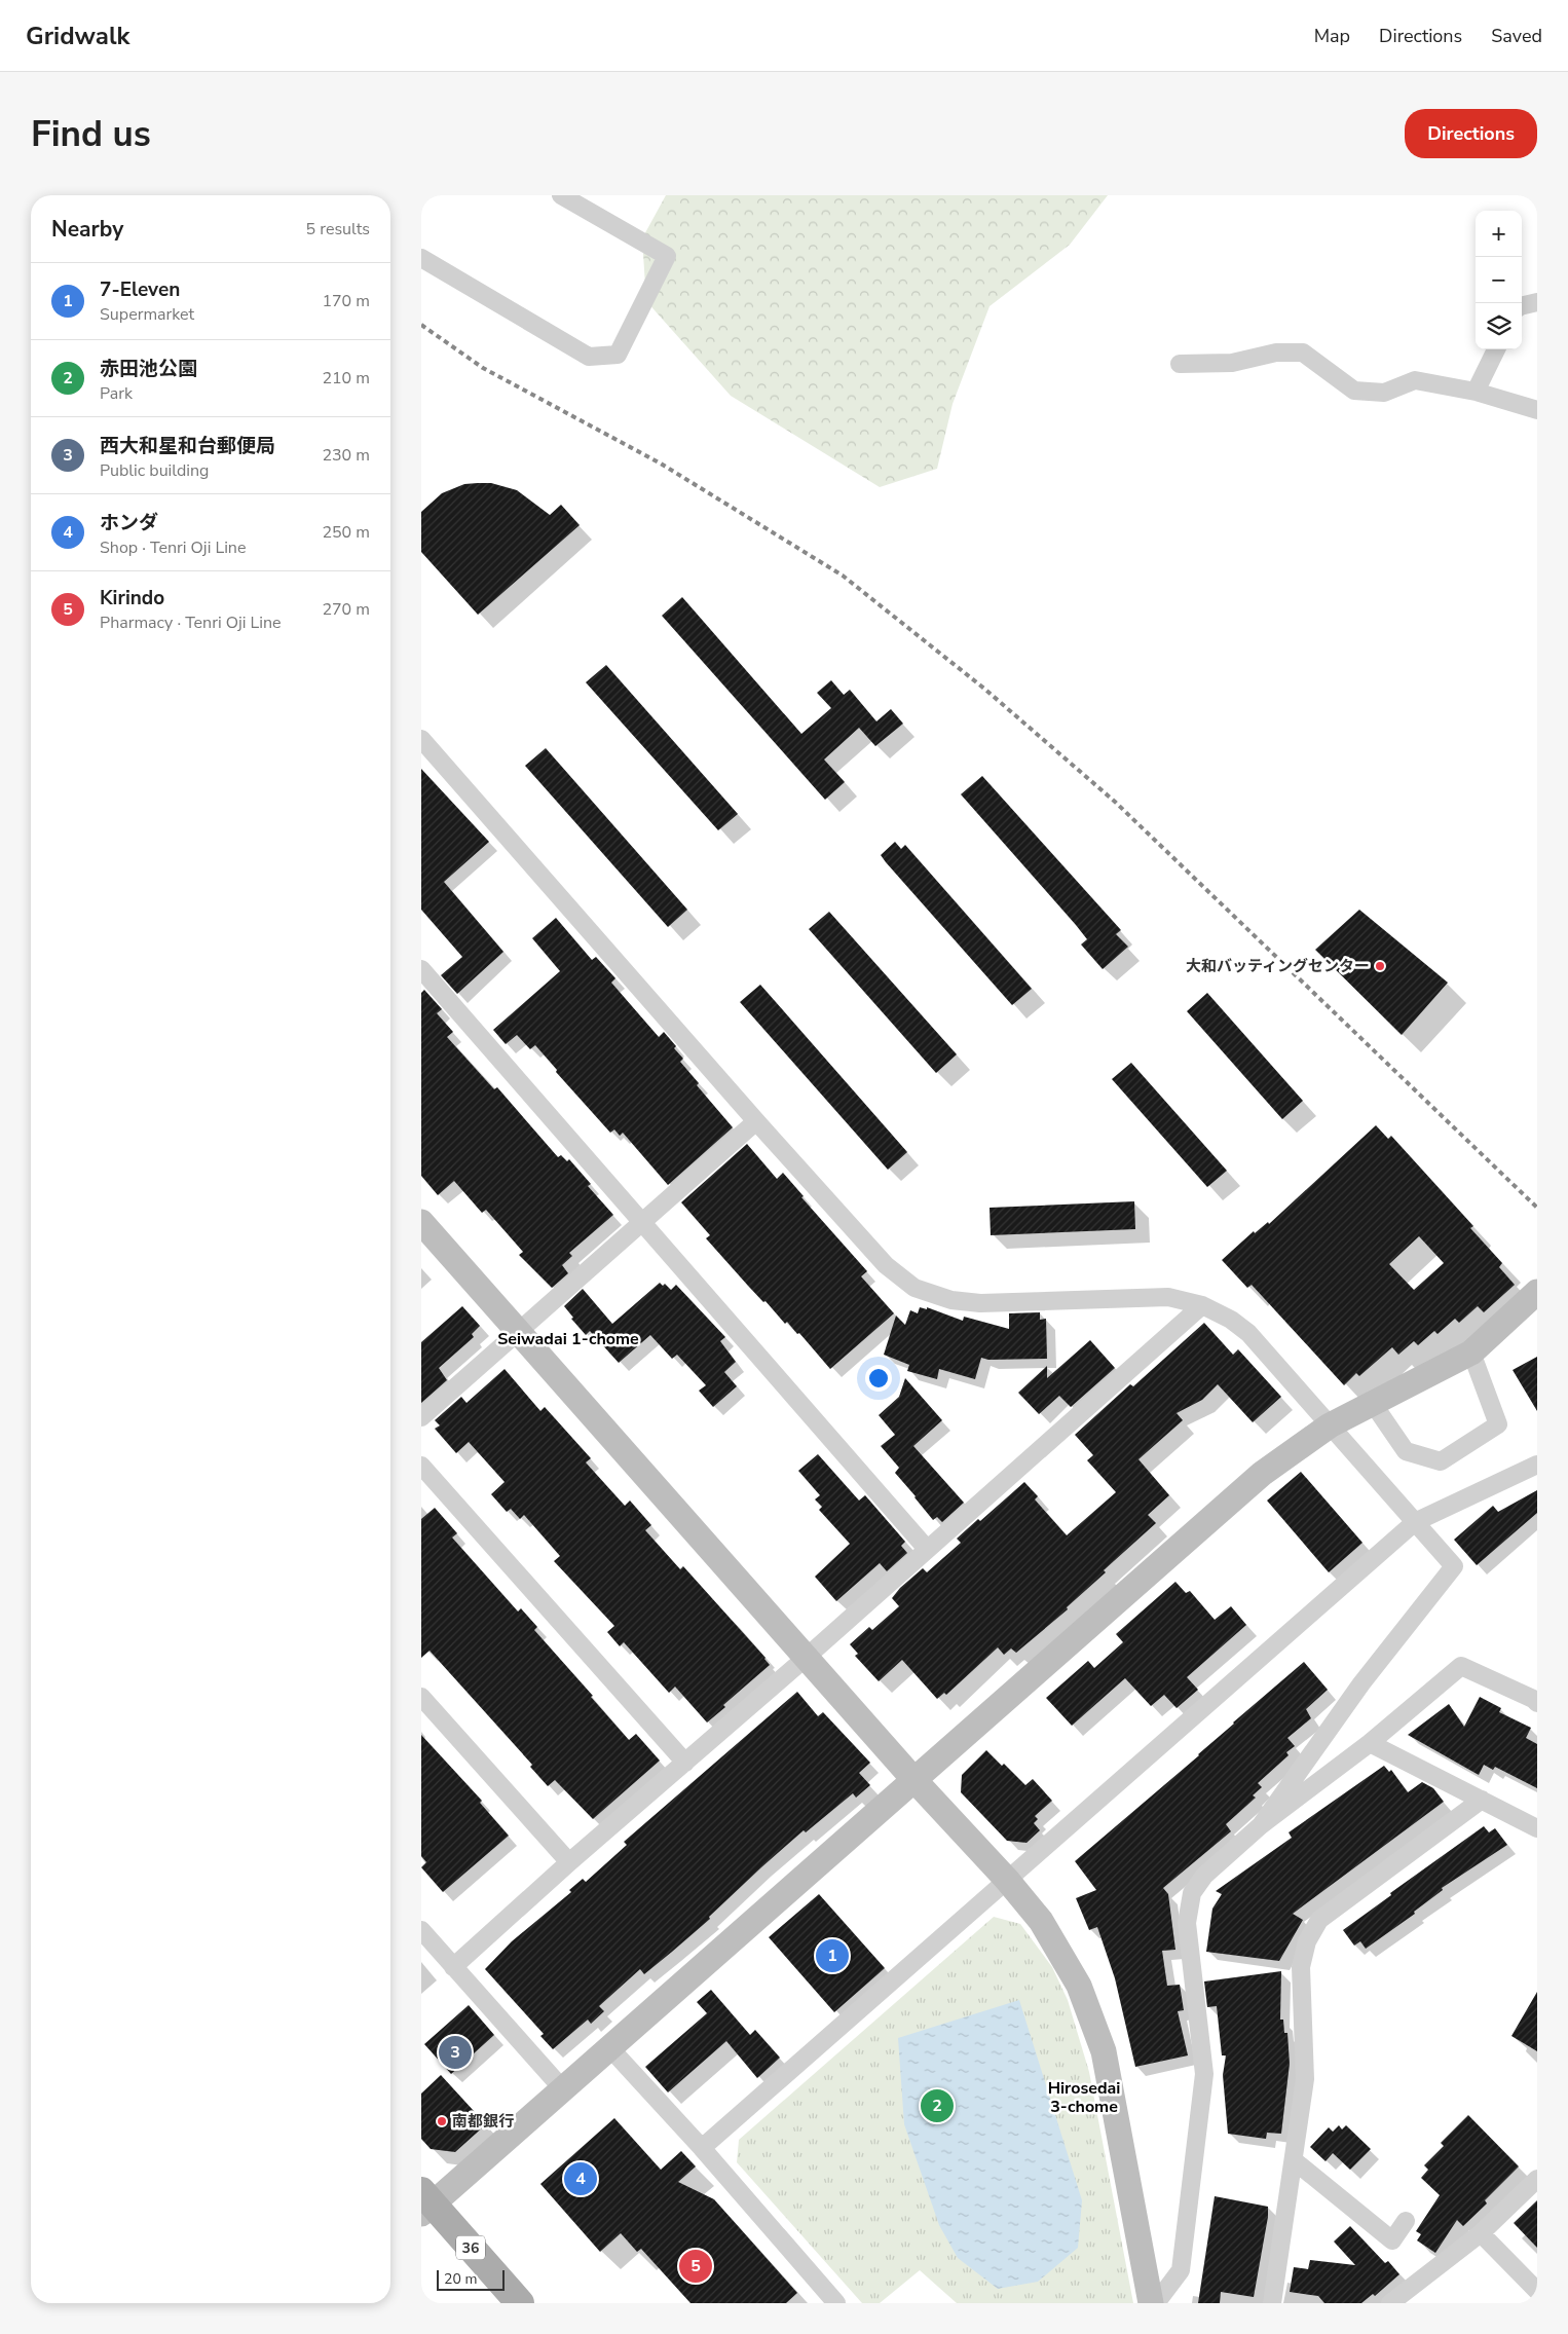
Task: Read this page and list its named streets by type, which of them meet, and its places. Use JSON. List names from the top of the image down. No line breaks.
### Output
{"streets":{"main road":["36"]},"districts":["Seiwadai 1-chome","Hirosedai 3-chome"],"places":["大和バッティングセンター","南都銀行"],"scale_bar":"20 m","page":{"header":"Gridwalk","nav":["Map","Directions","Saved"],"buttons":"Directions","title":"Find us","heading":["Nearby","5 results"],"map_buttons":["+","−"],"list":[{"mark":"1","name":"7-Eleven","note":"Supermarket","value":"170 m"},{"mark":"2","name":"赤田池公園","note":"Park","value":"210 m"},{"mark":"3","name":"西大和星和台郵便局","note":"Public building","value":"230 m"},{"mark":"4","name":"ホンダ","note":"Shop · Tenri Oji Line","value":"250 m"},{"mark":"5","name":"Kirindo","note":"Pharmacy · Tenri Oji Line","value":"270 m"}],"pins":["1","3","2","4","5"],"scale":"20 m"}}
